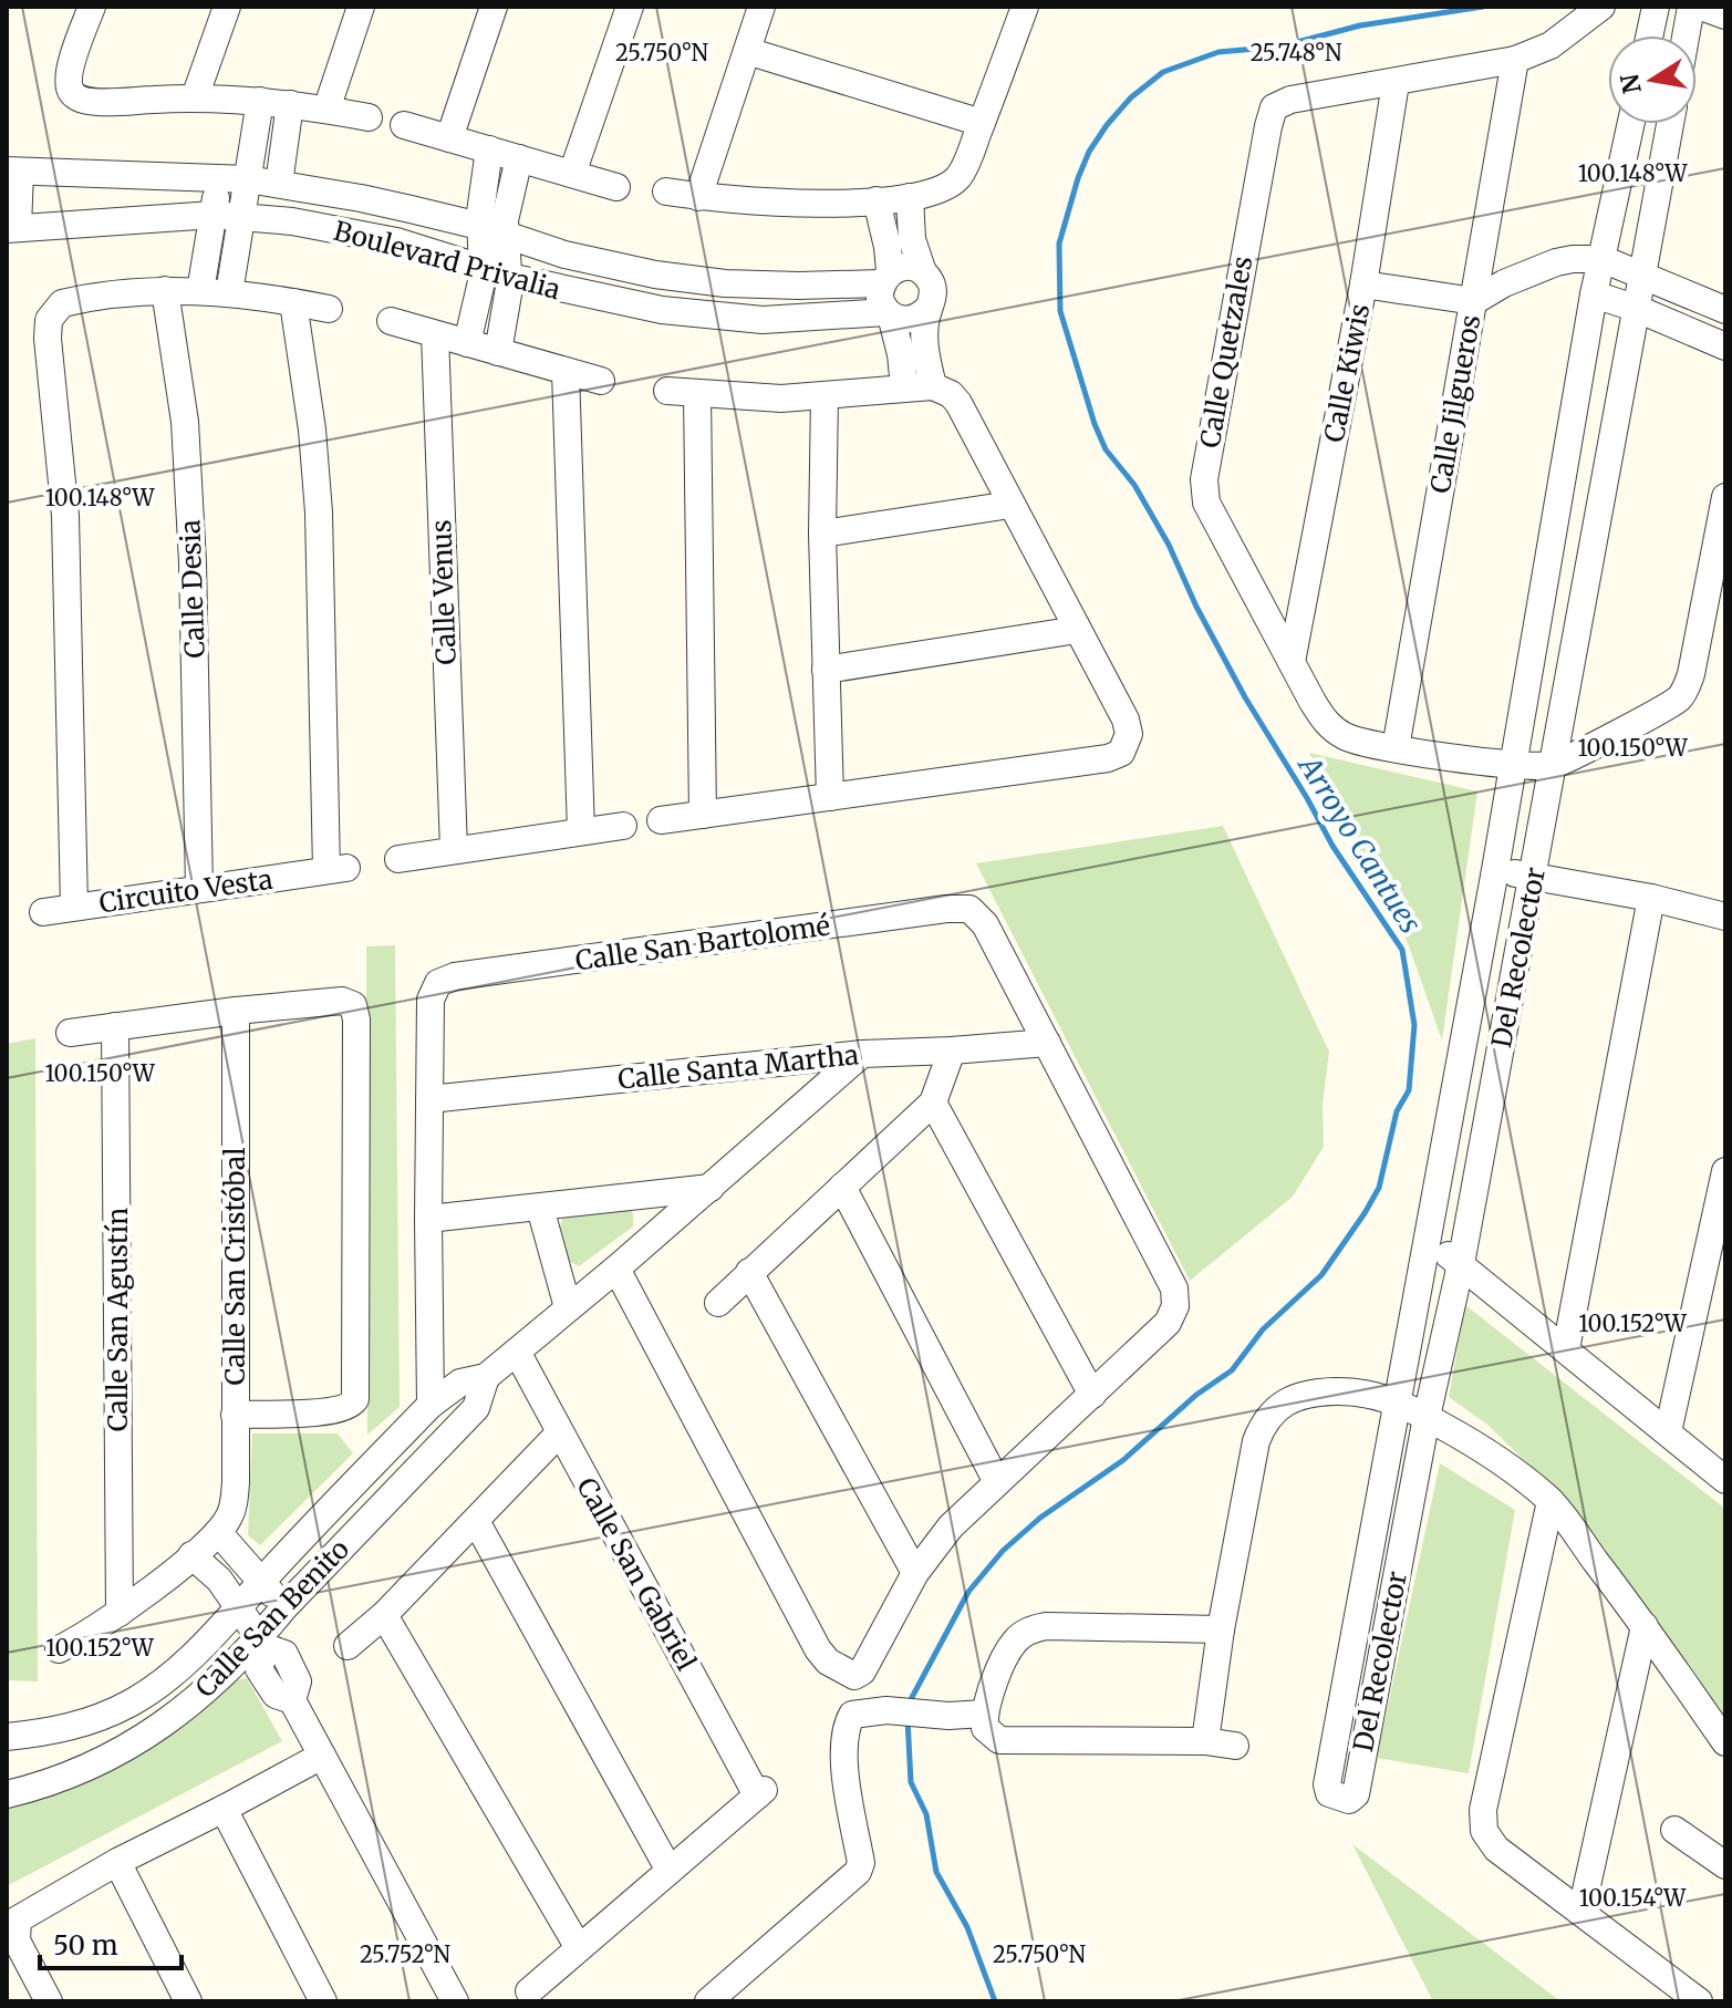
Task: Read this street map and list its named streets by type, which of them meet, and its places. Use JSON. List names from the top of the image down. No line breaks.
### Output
{"streets":{"street":["Boulevard Privalia","Calle Quetzales","Calle Kiwis","Calle Jilgueros","Calle Desia","Calle Venus","Circuito Vesta","Calle San Bartolomé","Del Recolector","Calle Santa Martha","Calle San Cristóbal","Calle San Agustín","Calle San Gabriel","Calle San Benito"]},"crossings":[["Calle Quetzales","Calle Kiwis"],["Calle Quetzales","Calle Jilgueros"],["Calle Quetzales","Del Recolector"],["Calle Desia","Circuito Vesta"],["Calle San Bartolomé","Calle Santa Martha"],["Calle Santa Martha","Calle San Benito"],["Calle San Gabriel","Calle San Benito"]],"water":["Arroyo Cantues"],"scale_bar":"50 m","north":"left","coordinates":["25.750°N","25.748°N","100.148°W","100.150°W","100.152°W","100.154°W","25.752°N"]}
